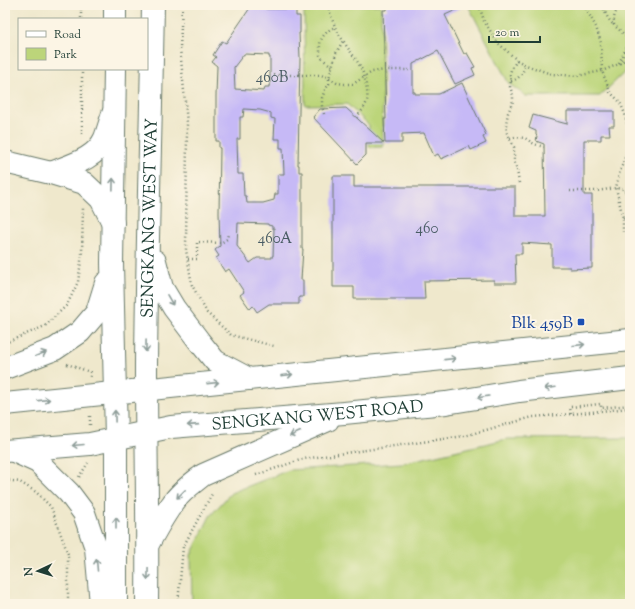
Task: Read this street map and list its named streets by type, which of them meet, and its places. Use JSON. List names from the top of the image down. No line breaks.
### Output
{"streets":{"main road":["SENGKANG WEST WAY","SENGKANG WEST ROAD"]},"crossings":[["SENGKANG WEST WAY","SENGKANG WEST ROAD"]],"places":{"transit":["Blk 459B"]},"house_numbers":["460B","460","460A"],"legend":["Road","Park"],"scale_bar":"20 m","north":"left"}
